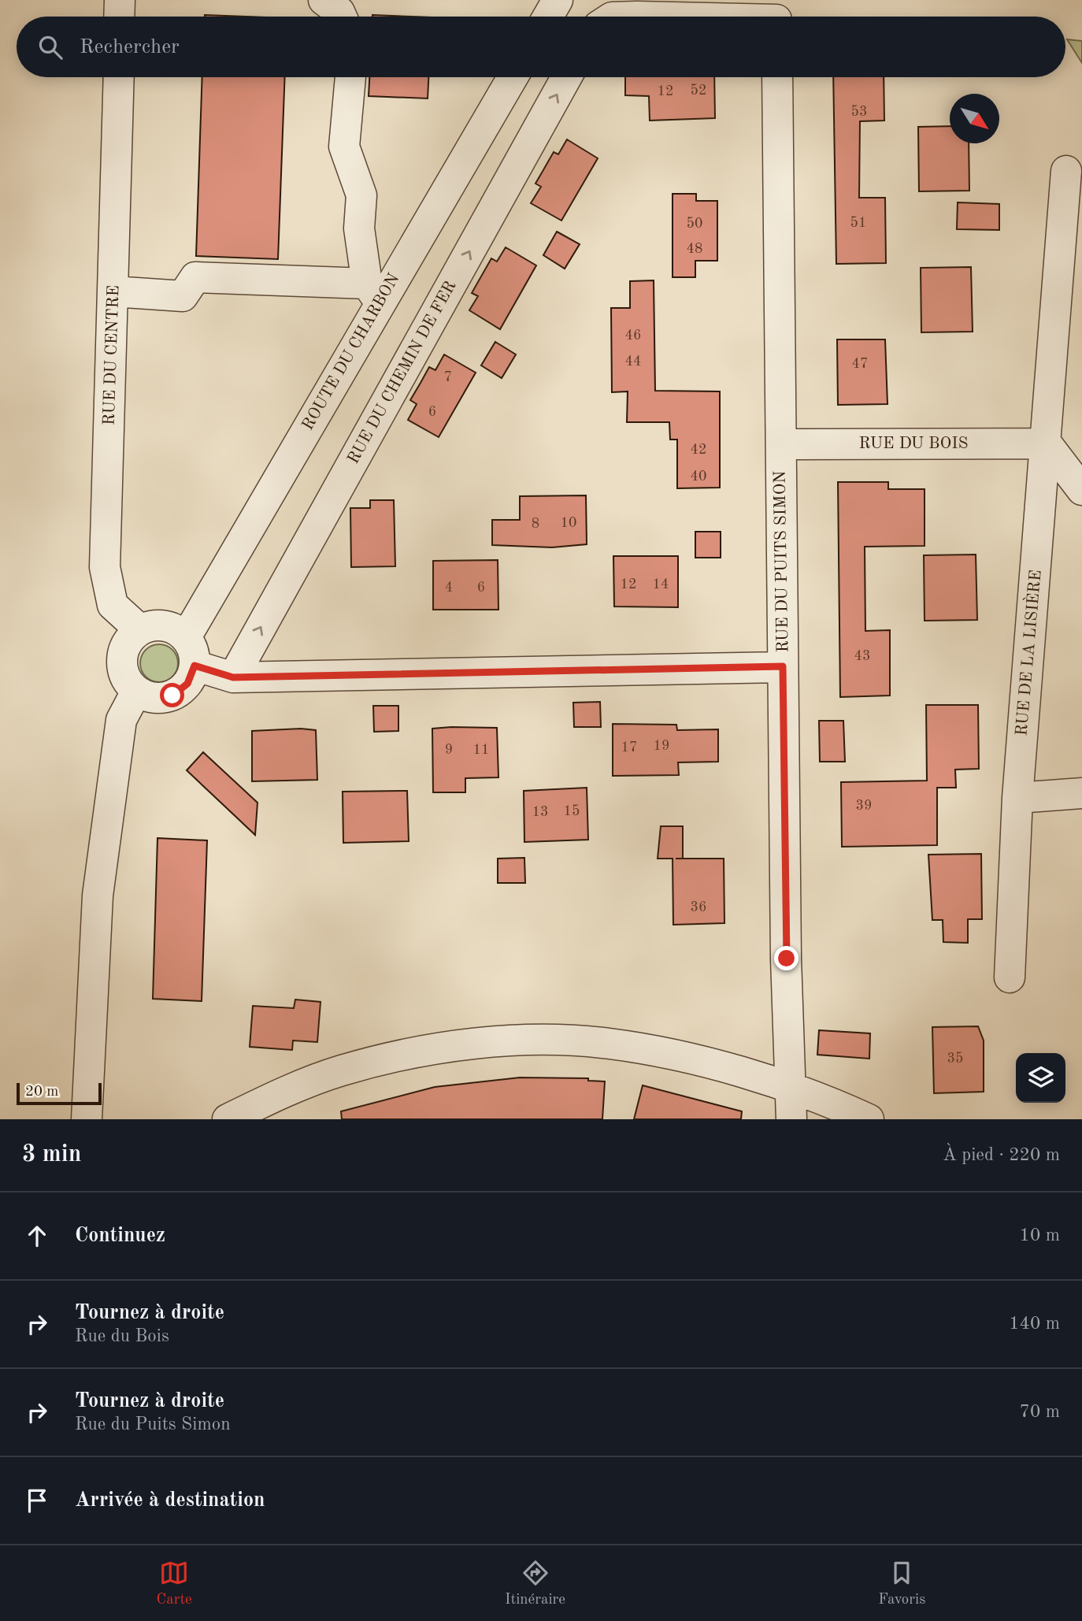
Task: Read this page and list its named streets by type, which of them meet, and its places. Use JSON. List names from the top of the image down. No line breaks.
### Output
{"streets":{"street":["ROUTE DU CHARBON","RUE DU CENTRE","RUE DU CHEMIN DE FER","RUE DU BOIS","RUE DU PUITS SIMON","RUE DE LA LISIÈRE"]},"crossings":[["ROUTE DU CHARBON","RUE DU CENTRE"],["RUE DU BOIS","RUE DU PUITS SIMON"],["RUE DU BOIS","RUE DE LA LISIÈRE"]],"one_way":["RUE DU CHEMIN DE FER"],"house_numbers":["52","12","53","51","50","48","46","44","47","7","6","42","40","10","8","12","14","4","6","43","19","17","9","11","39","15","13","36","35"],"scale_bar":"20 m","north":"bottom right","page":{"search":"Rechercher","scale":"20 m","heading":["3 min","À pied · 220 m"],"list":[["Continuez","10 m"],["Tournez à droite","Rue du Bois","140 m"],["Tournez à droite","Rue du Puits Simon","70 m"],"Arrivée à destination"],"nav":["Carte","Itinéraire","Favoris"]}}
